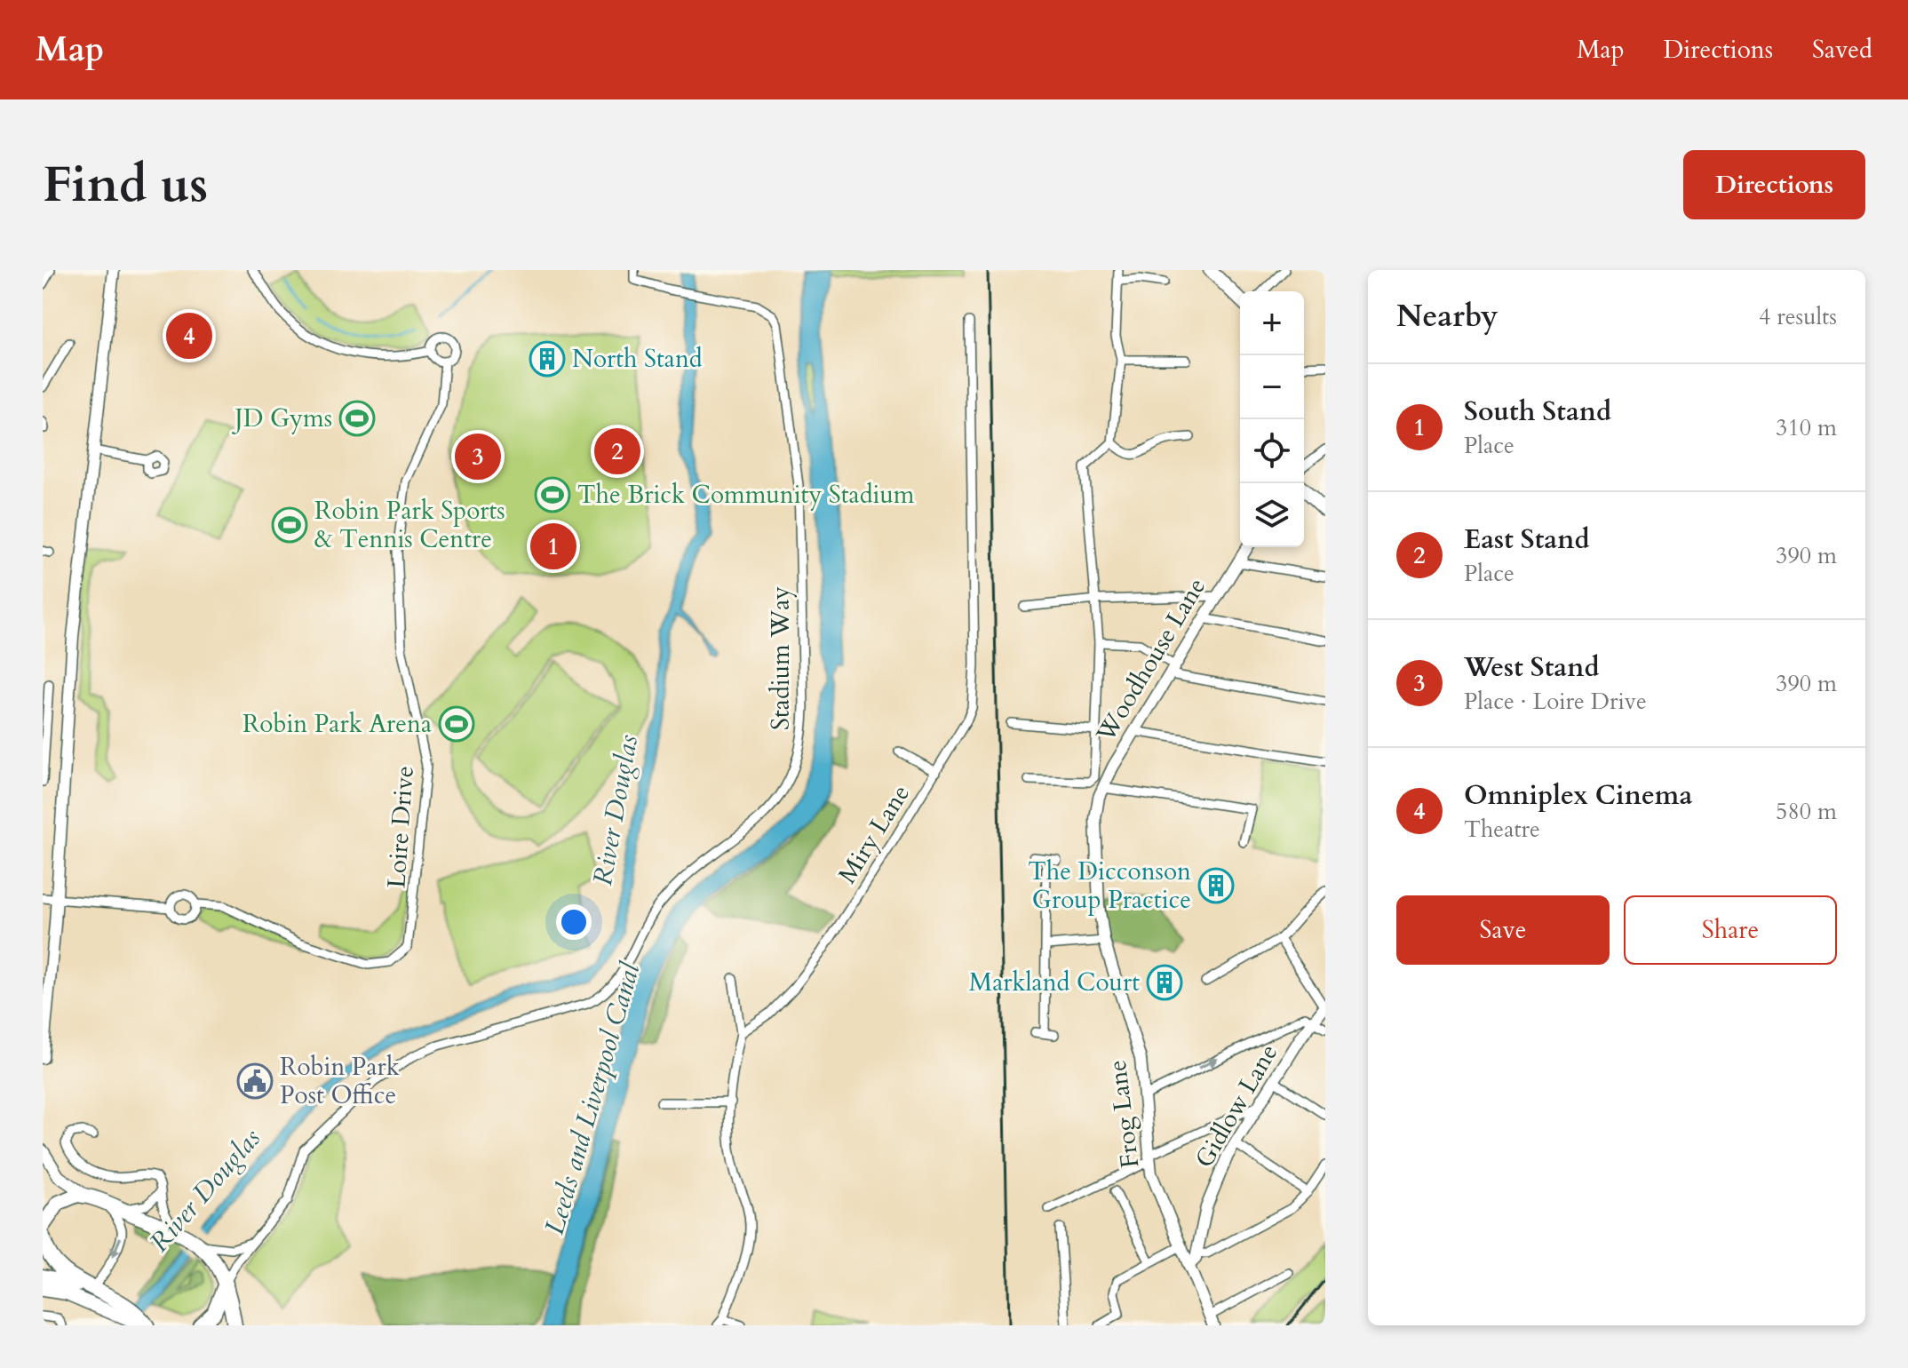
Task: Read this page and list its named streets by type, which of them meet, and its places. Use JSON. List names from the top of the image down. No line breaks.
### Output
{"streets":{"street":["Stadium Way","Woodhouse Lane","Loire Drive","Miry Lane","Gidlow Lane","Frog Lane"]},"crossings":[["Woodhouse Lane","Frog Lane"],["Gidlow Lane","Frog Lane"]],"water":["River Douglas","Leeds and Liverpool Canal"],"places":{"building":["North Stand","The Dicconson Group Practice","Markland Court"],"sports":["JD Gyms","The Brick Community Stadium","Robin Park Sports & Tennis Centre","Robin Park Arena"],"public building":["Robin Park Post Office"]},"page":{"header":"Map","nav":["Map","Directions","Saved"],"buttons":["Directions",["Save","Share"]],"title":"Find us","heading":["Nearby","4 results"],"map_buttons":["+","−"],"pins":["4","2","3","1"],"list":[{"mark":"1","name":"South Stand","note":"Place","value":"310 m"},{"mark":"2","name":"East Stand","note":"Place","value":"390 m"},{"mark":"3","name":"West Stand","note":"Place · Loire Drive","value":"390 m"},{"mark":"4","name":"Omniplex Cinema","note":"Theatre","value":"580 m"}]}}
